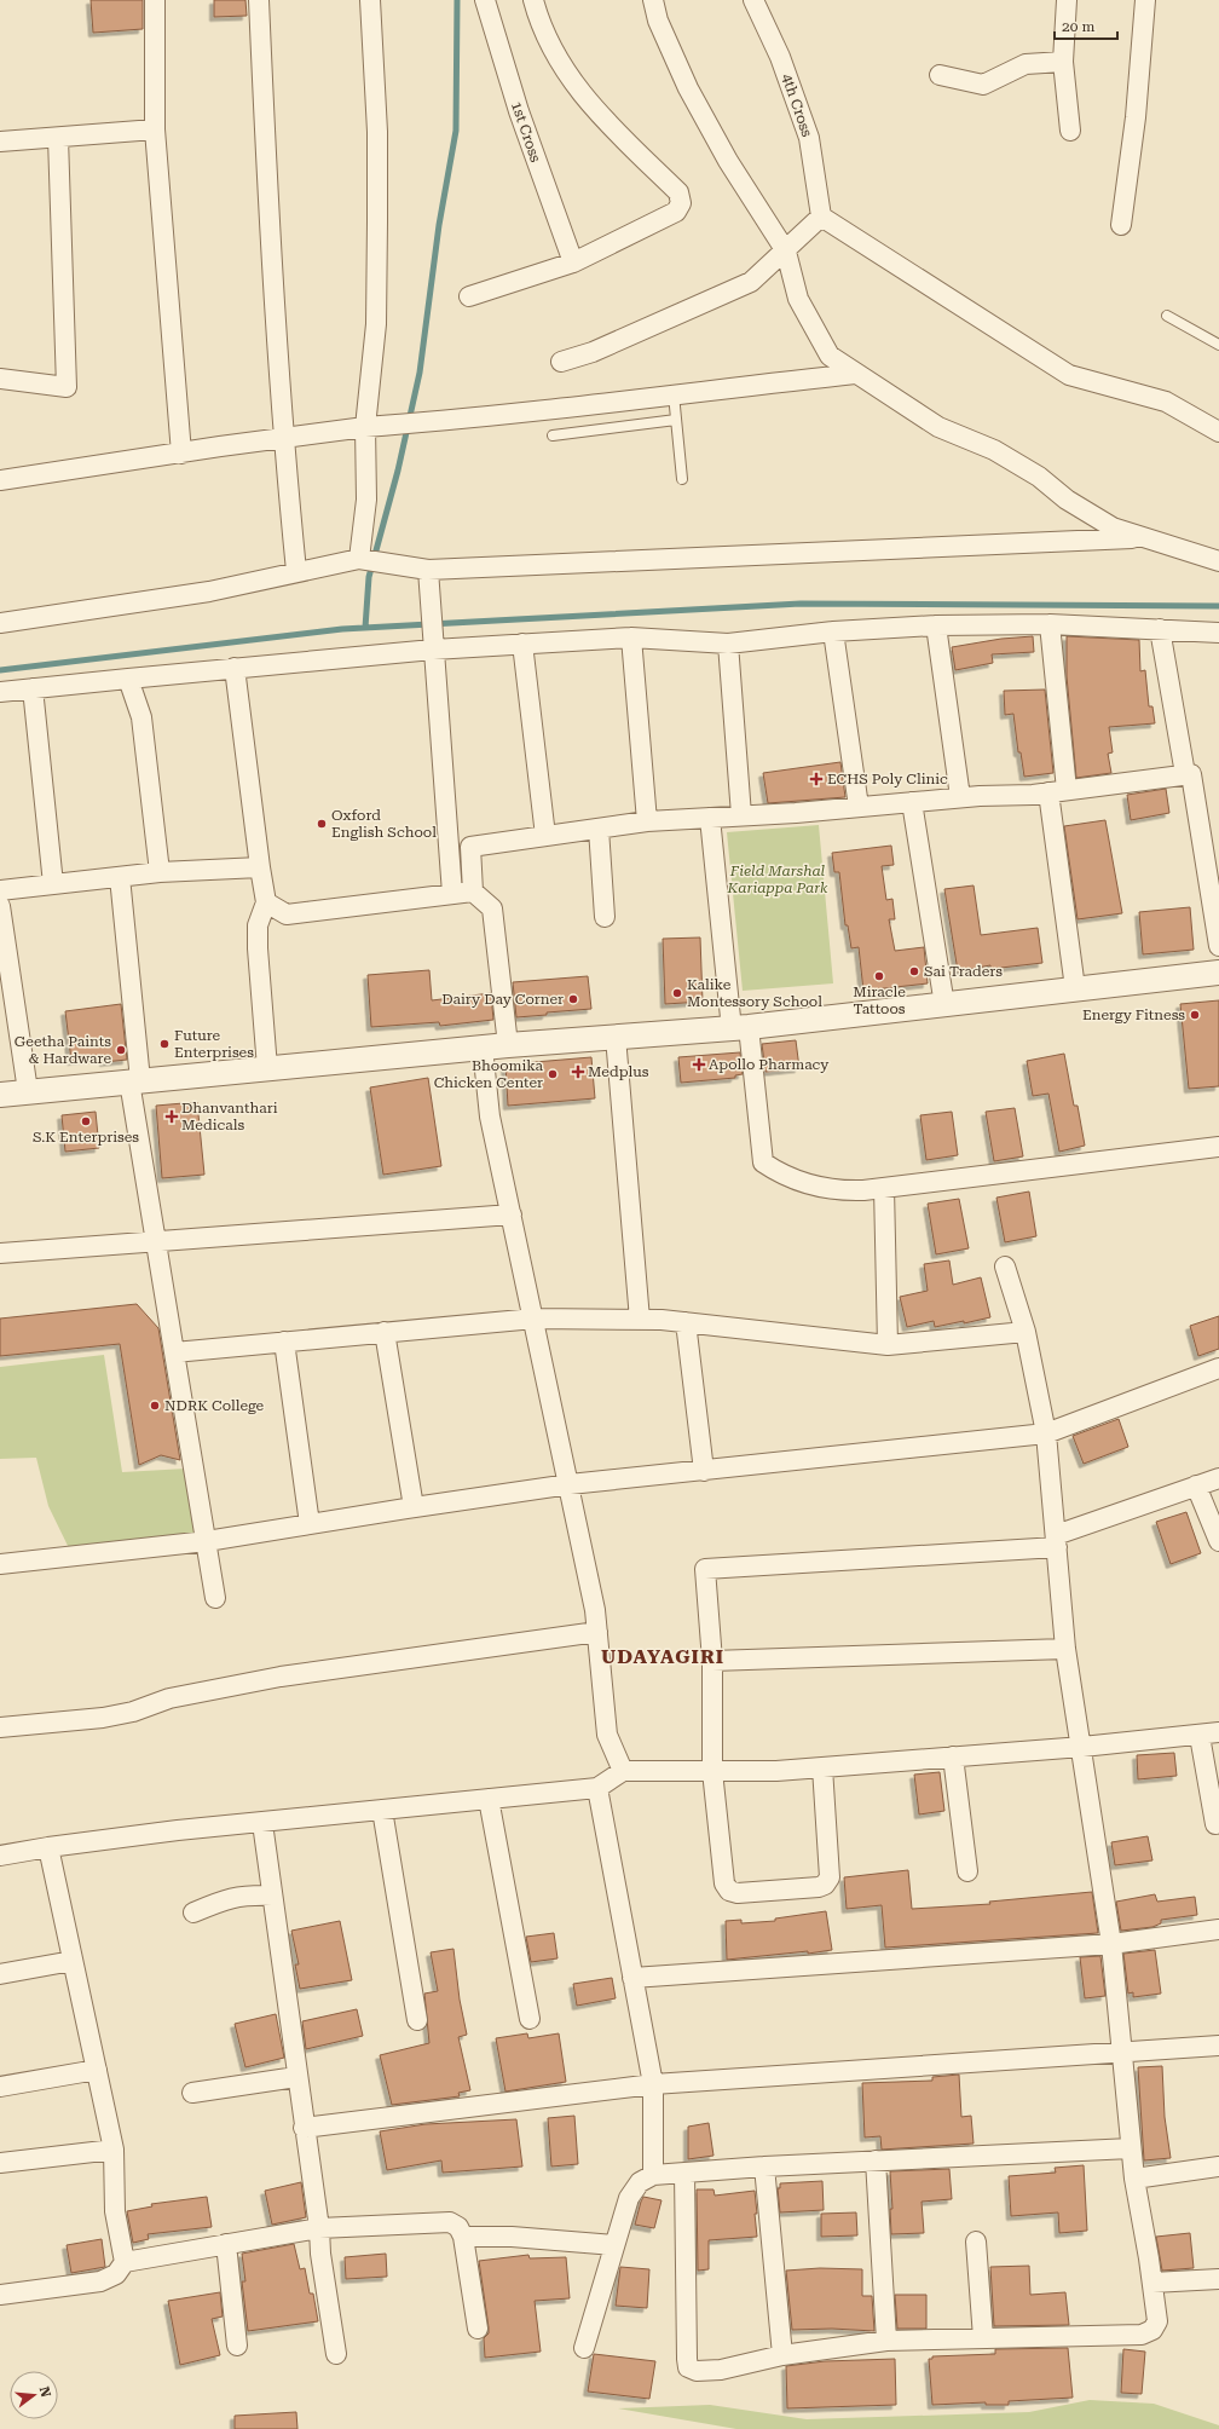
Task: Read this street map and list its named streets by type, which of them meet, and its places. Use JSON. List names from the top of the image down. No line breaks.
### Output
{"streets":{"street":["4th Cross","1st Cross"]},"districts":["UDAYAGIRI"],"parks":["Field Marshal Kariappa Park"],"places":{"health":["ECHS Poly Clinic","Apollo Pharmacy","Medplus","Dhanvanthari Medicals"],"other":["Oxford English School","Sai Traders","Miracle Tattoos","Kalike Montessory School","Dairy Day Corner","Energy Fitness","Future Enterprises","Geetha Paints & Hardware","Bhoomika Chicken Center","S.K Enterprises","NDRK College"]},"scale_bar":"20 m","north":"right"}
